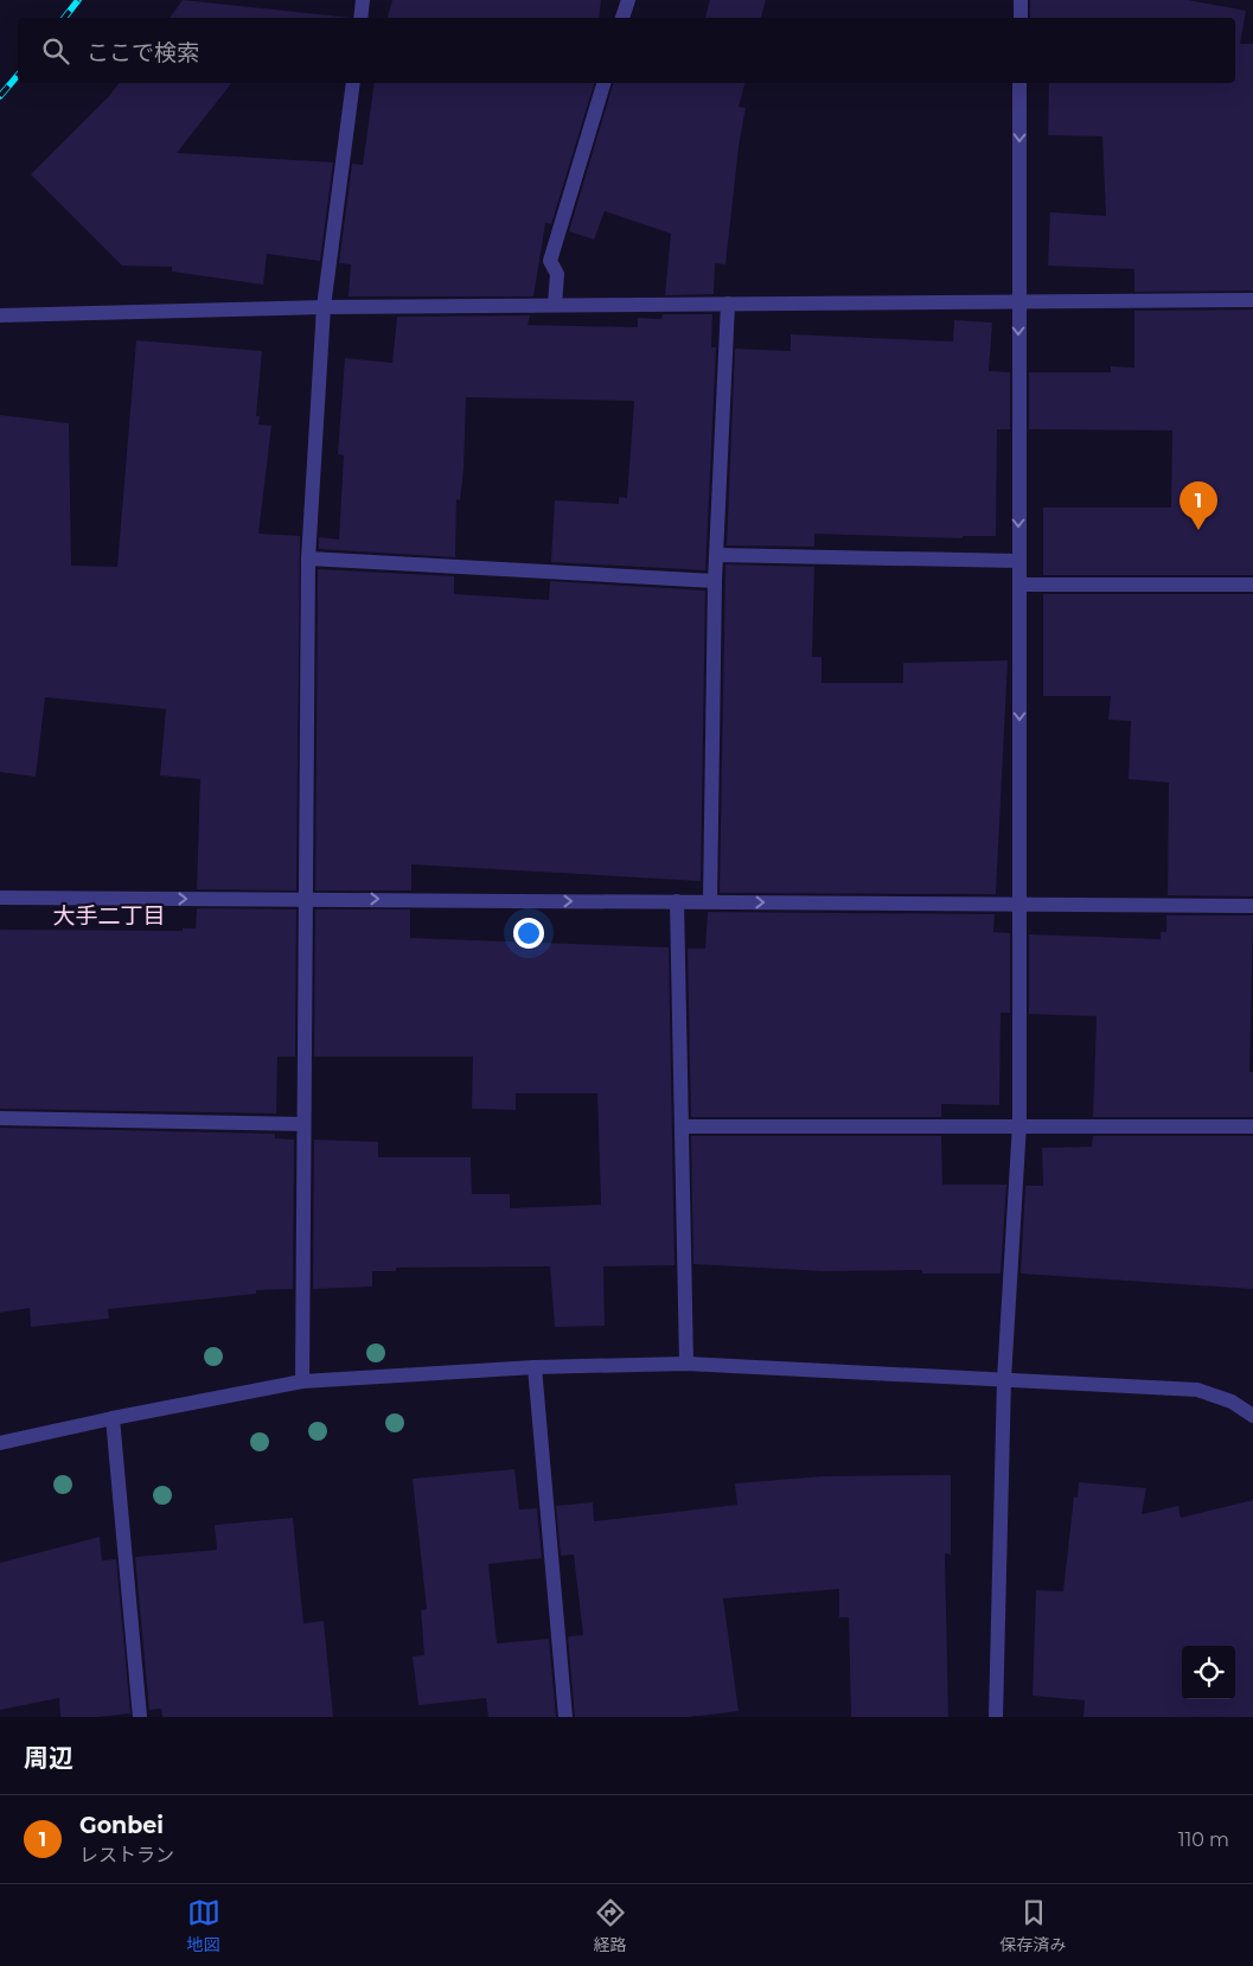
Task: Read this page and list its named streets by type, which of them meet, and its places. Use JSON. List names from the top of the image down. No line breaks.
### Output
{"districts":["大手二丁目"],"page":{"search":"ここで検索","pins":"1","heading":"周辺","list":[{"mark":"1","name":"Gonbei","note":"レストラン","value":"110 m"}],"nav":["地図","経路","保存済み"]}}
